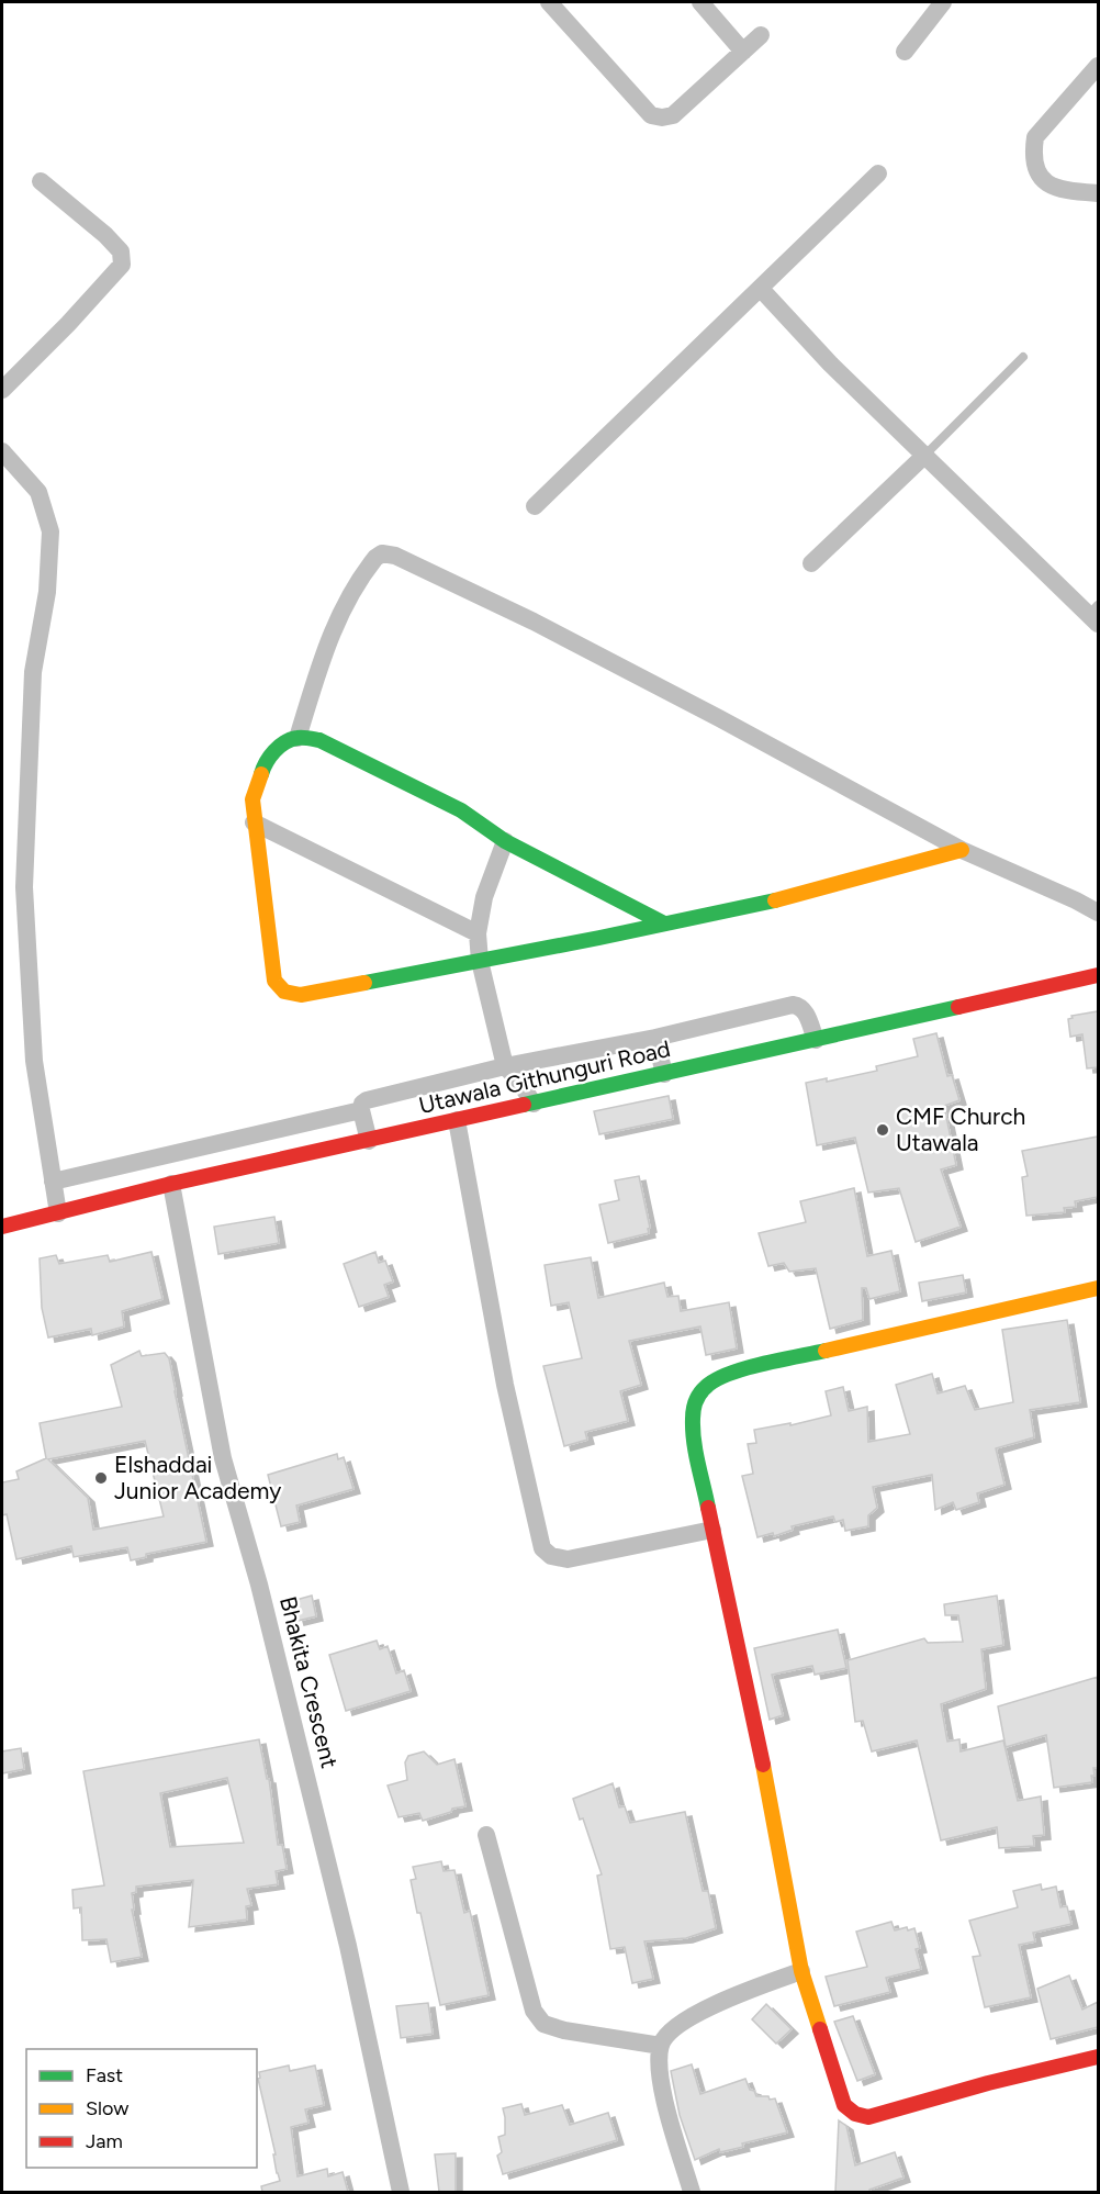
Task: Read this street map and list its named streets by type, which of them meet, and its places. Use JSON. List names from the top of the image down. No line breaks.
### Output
{"streets":{"street":["Utawala Githunguri Road","Bhakita Crescent"]},"crossings":[["Utawala Githunguri Road","Bhakita Crescent"]],"places":["CMF Church Utawala","Elshaddai Junior Academy"],"legend":["Fast","Slow","Jam"]}
